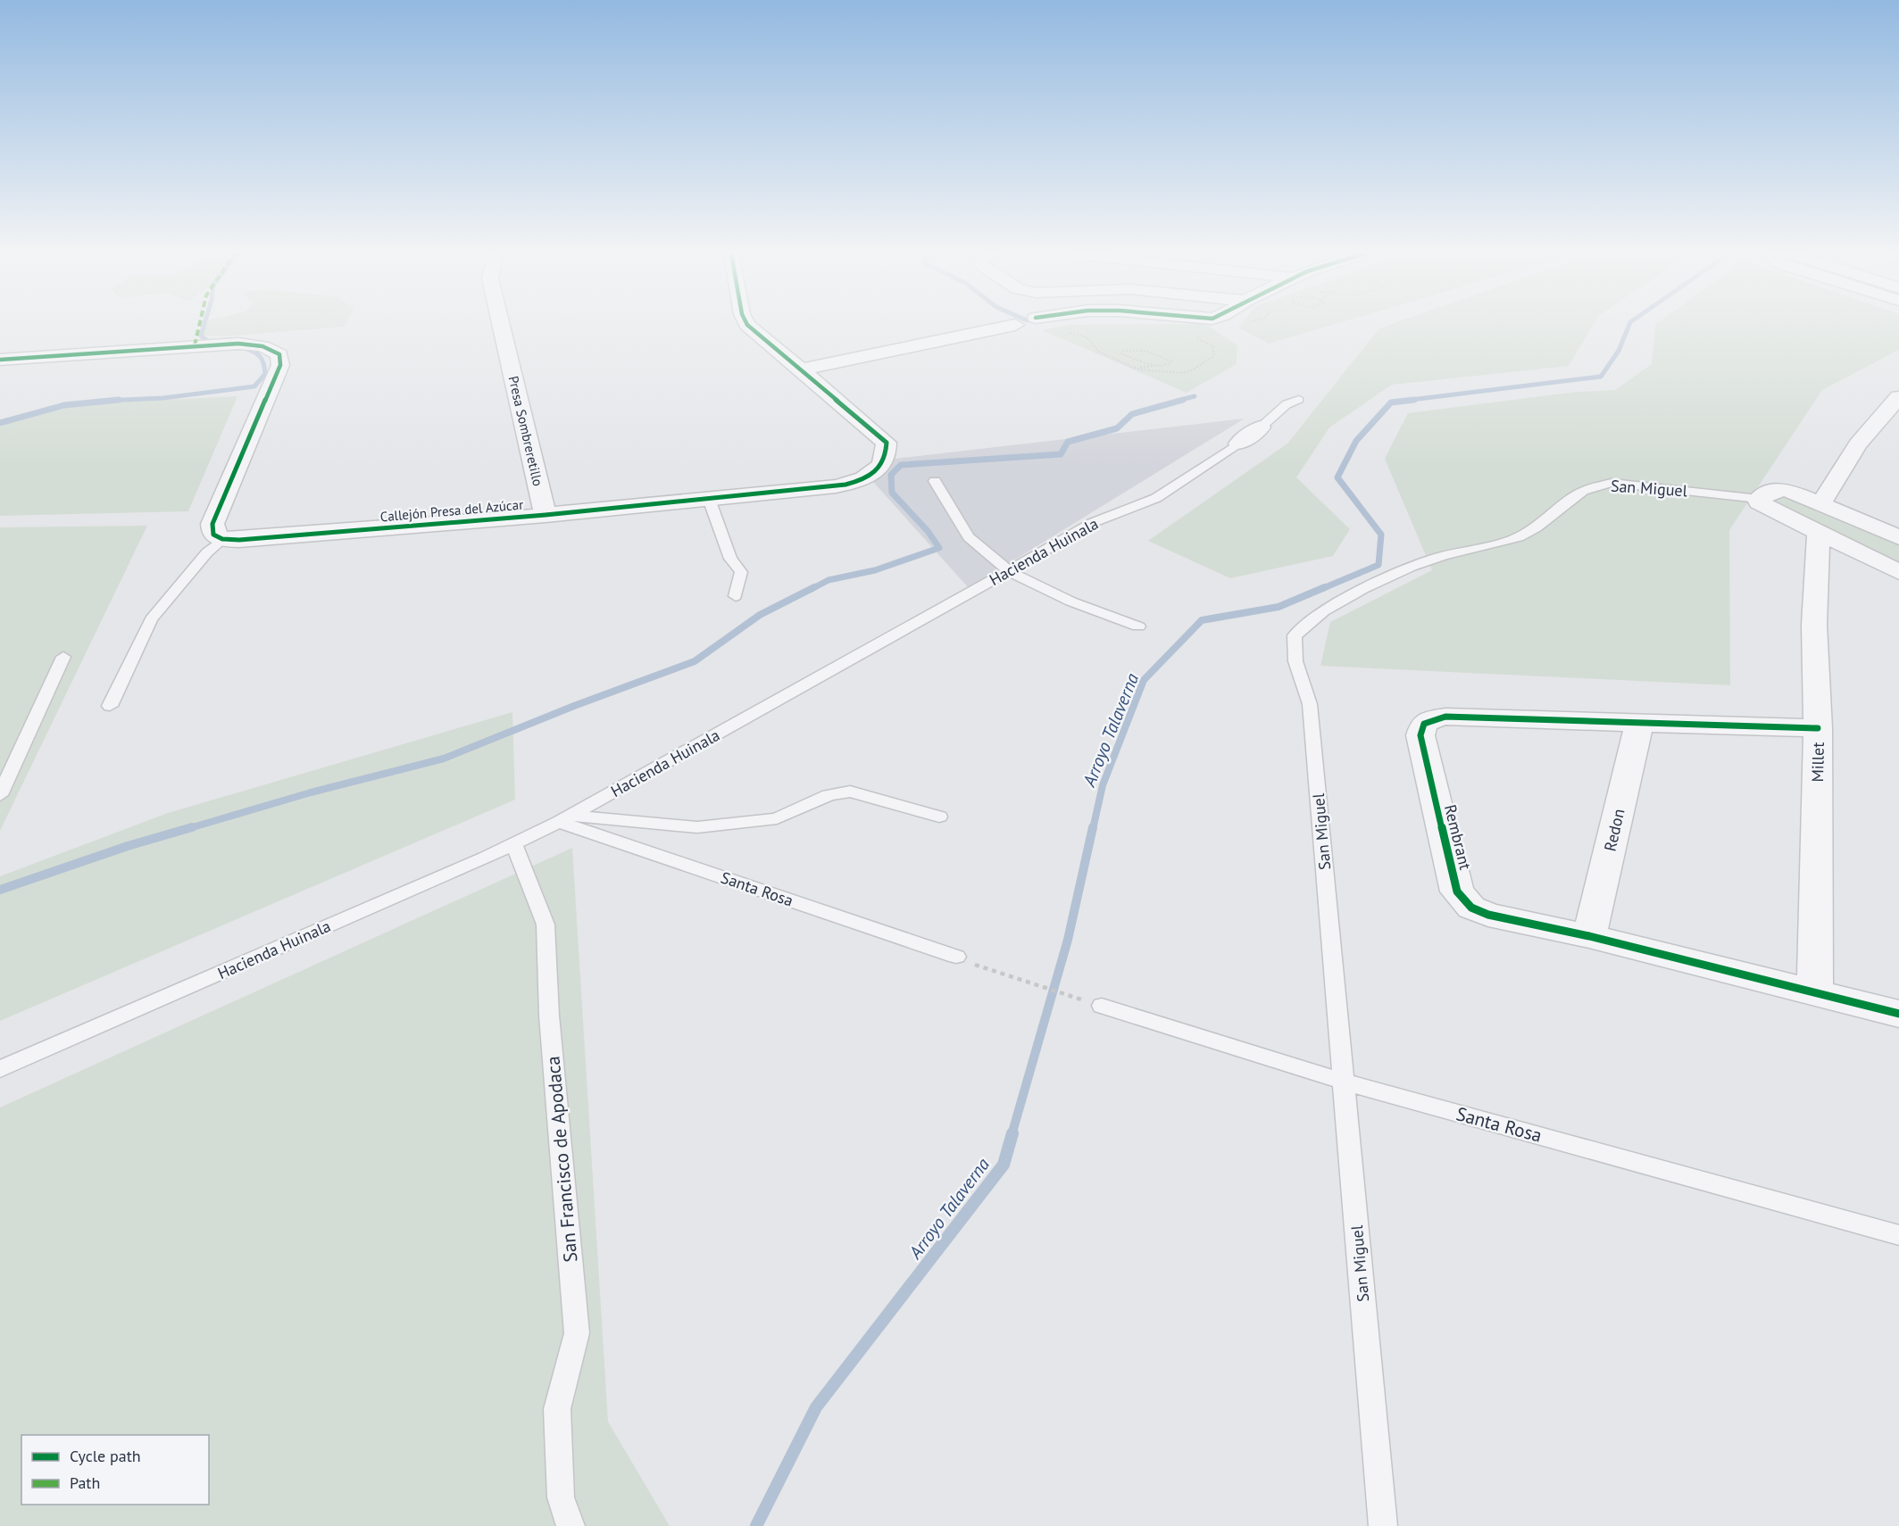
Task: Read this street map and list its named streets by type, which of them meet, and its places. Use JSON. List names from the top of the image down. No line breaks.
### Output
{"streets":{"street":["Presa Sombreretillo","Callejón Presa del Azúcar","Hacienda Huinala","Millet","Redon","Rembrant"],"lane":["San Miguel","Santa Rosa","San Francisco de Apodaca"]},"crossings":[["Presa Sombreretillo","Callejón Presa del Azúcar"],["San Miguel","Santa Rosa"],["Hacienda Huinala","Santa Rosa"],["Hacienda Huinala","San Francisco de Apodaca"],["Millet","Rembrant"],["Redon","Rembrant"]],"water":["Arroyo Talaverna"],"legend":["Cycle path","Path"]}
